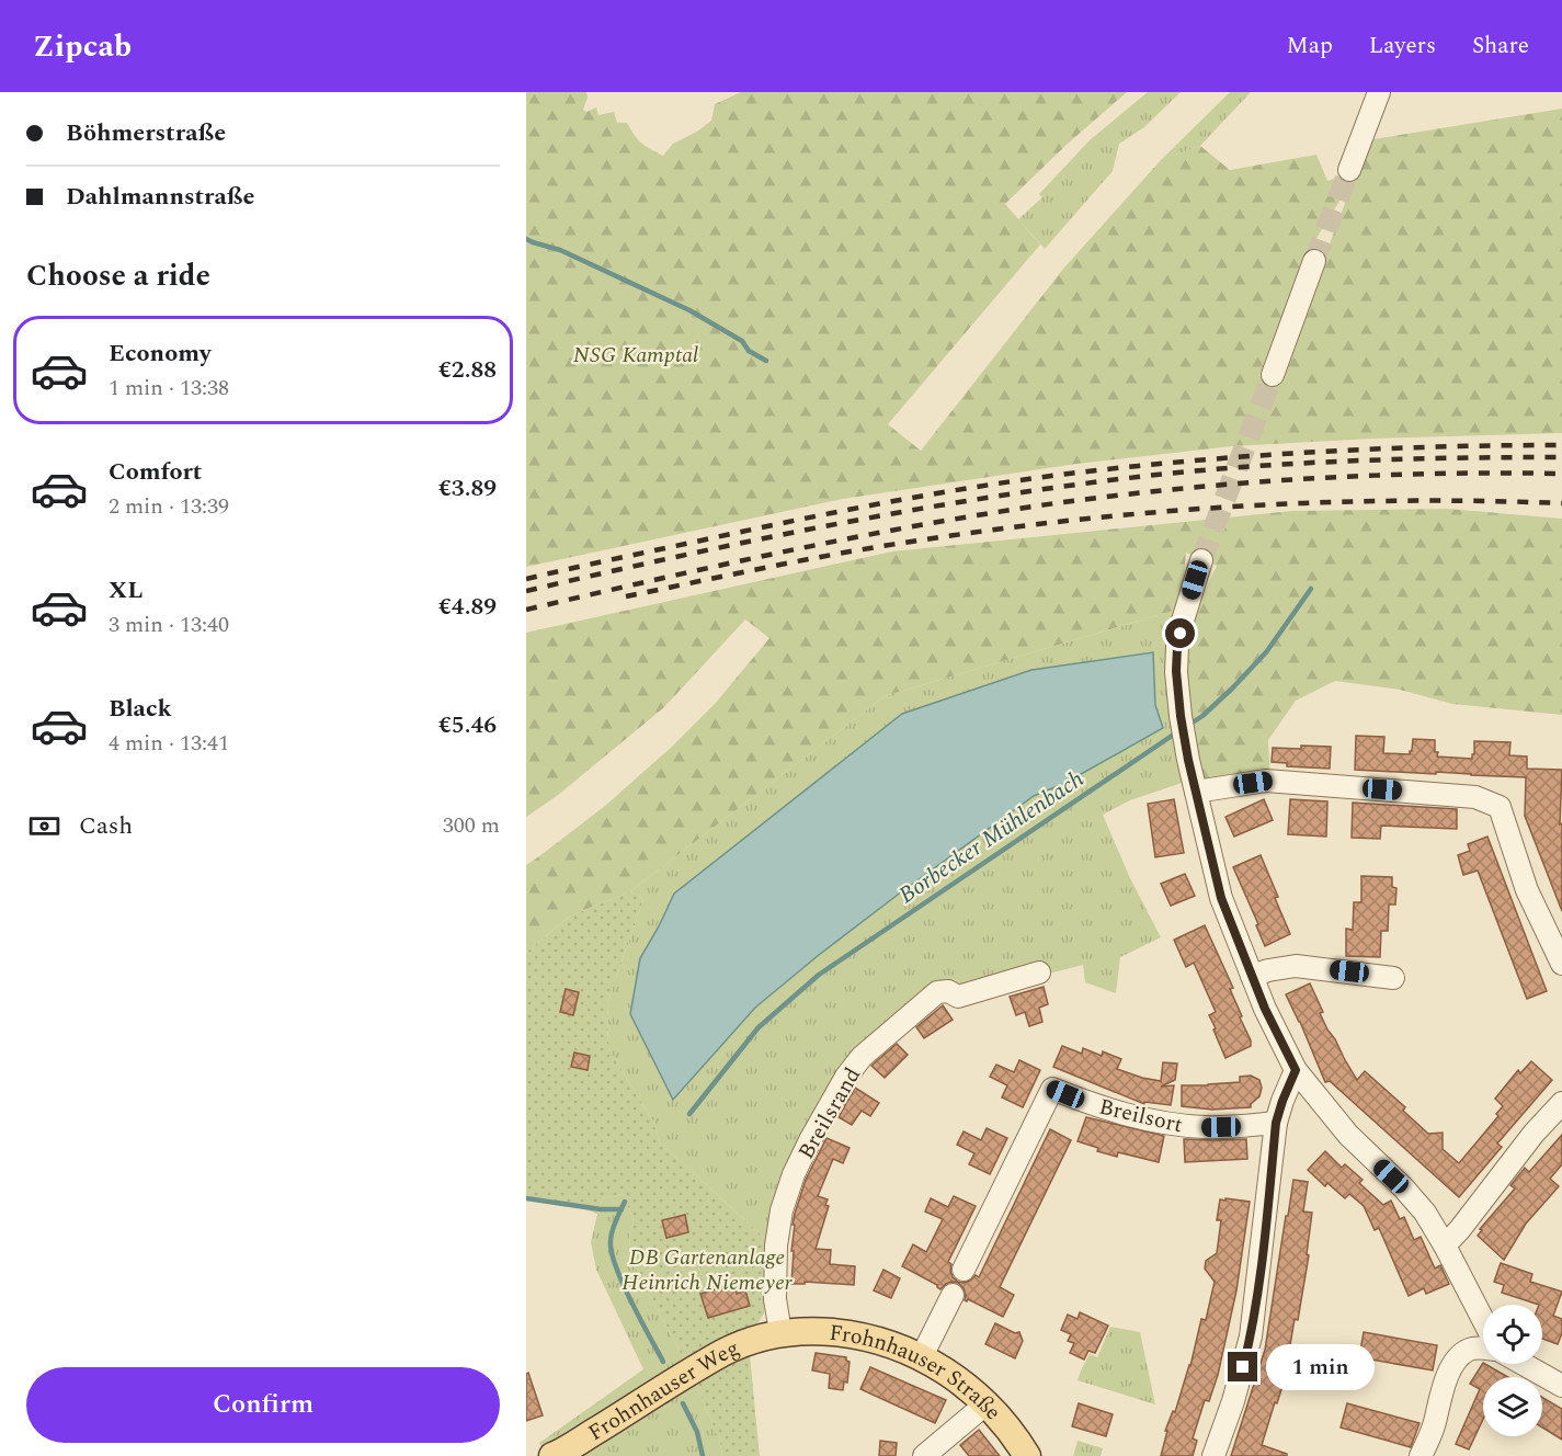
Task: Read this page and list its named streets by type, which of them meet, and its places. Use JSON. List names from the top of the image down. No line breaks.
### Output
{"streets":{"main road":["Frohnhauser Straße","Frohnhauser Weg"],"street":["Breilsrand","Breilsort"]},"crossings":[["Breilsrand","Frohnhauser Straße"],["Breilsrand","Frohnhauser Weg"],["Frohnhauser Straße","Frohnhauser Weg"]],"water":["Borbecker Mühlenbach"],"parks":["NSG Kamptal","DB Gartenanlage Heinrich Niemeyer"],"page":{"header":"Zipcab","nav":["Map","Layers","Share"],"banner":["Böhmerstraße","Dahlmannstraße"],"heading":"Choose a ride","list":[{"name":"Economy","note":"1 min · 13:38","value":"€2.88"},{"name":"Comfort","note":"2 min · 13:39","value":"€3.89"},{"name":"XL","note":"3 min · 13:40","value":"€4.89"},{"name":"Black","note":"4 min · 13:41","value":"€5.46"}],"pay":["Cash","300 m"],"bubble":"1 min","buttons":"Confirm"}}
